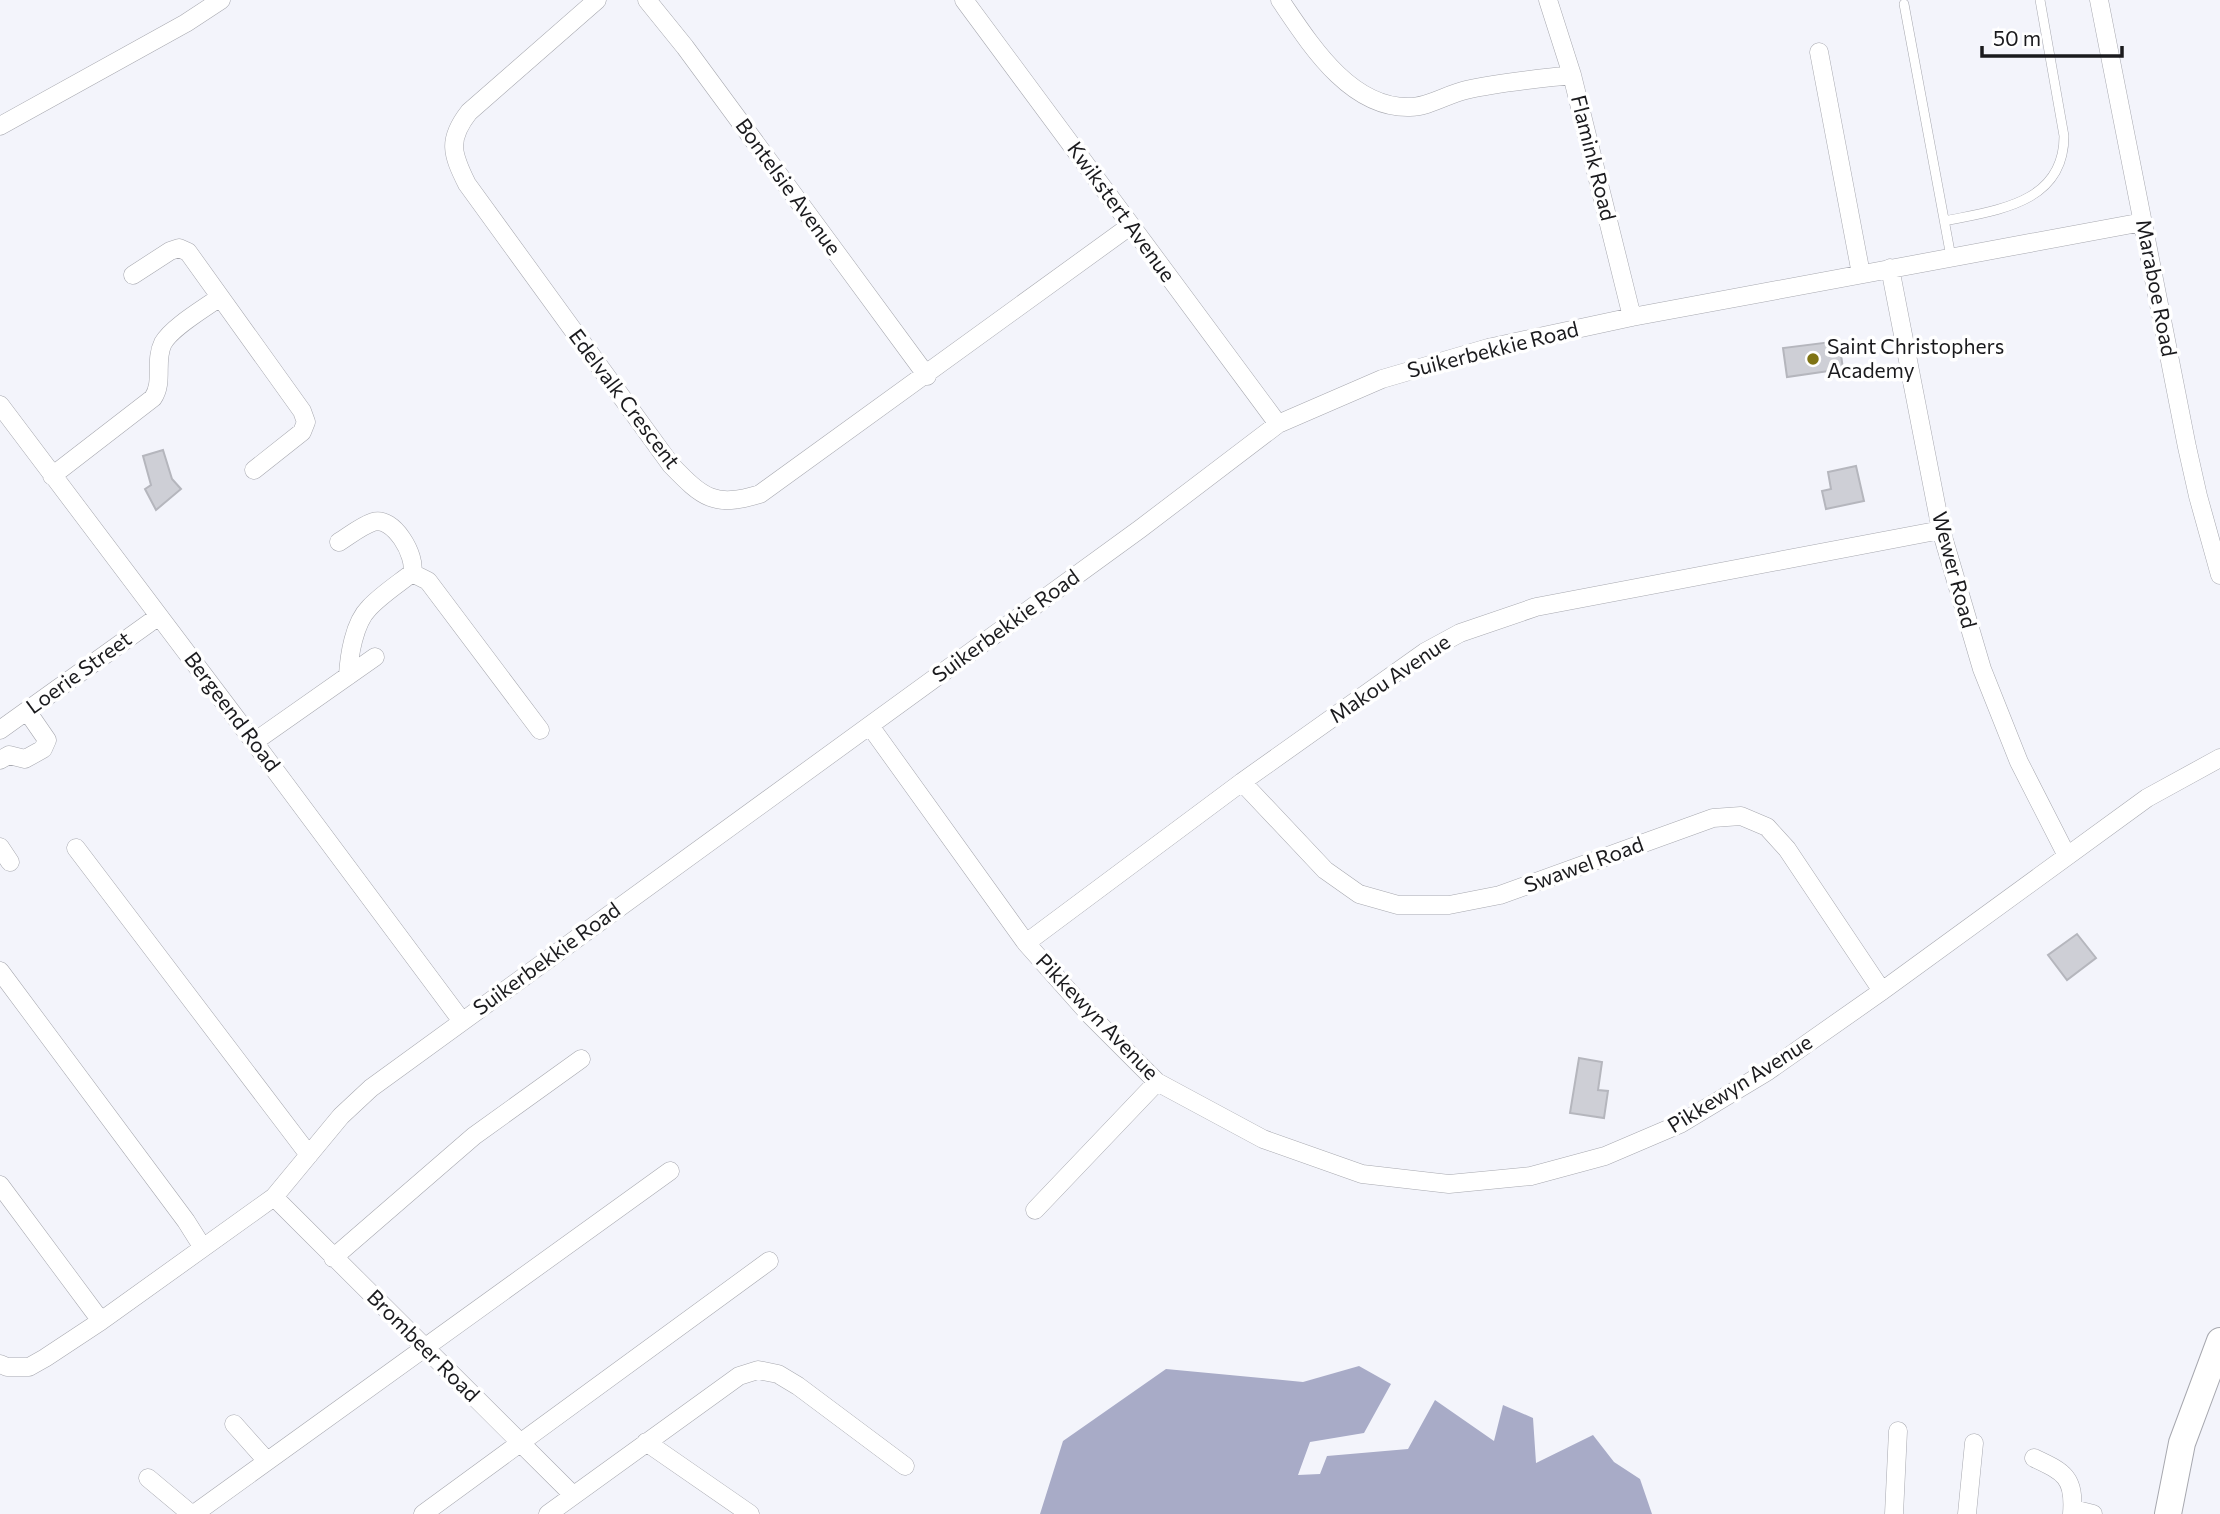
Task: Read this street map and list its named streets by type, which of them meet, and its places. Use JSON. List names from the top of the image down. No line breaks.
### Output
{"streets":{"street":["Flamink Road","Bontelsie Avenue","Kwikstert Avenue","Maraboe Road","Suikerbekkie Road","Edelvalk Crescent","Wewer Road","Loerie Street","Makou Avenue","Bergeend Road","Swawel Road","Pikkewyn Avenue","Brombeer Road"]},"crossings":[["Flamink Road","Suikerbekkie Road"],["Bontelsie Avenue","Edelvalk Crescent"],["Kwikstert Avenue","Suikerbekkie Road"],["Kwikstert Avenue","Edelvalk Crescent"],["Maraboe Road","Suikerbekkie Road"],["Suikerbekkie Road","Wewer Road"],["Suikerbekkie Road","Bergeend Road"],["Suikerbekkie Road","Pikkewyn Avenue"],["Suikerbekkie Road","Brombeer Road"],["Wewer Road","Makou Avenue"],["Wewer Road","Pikkewyn Avenue"],["Loerie Street","Bergeend Road"],["Makou Avenue","Swawel Road"],["Makou Avenue","Pikkewyn Avenue"],["Swawel Road","Pikkewyn Avenue"]],"places":["Saint Christophers Academy"],"scale_bar":"50 m"}
